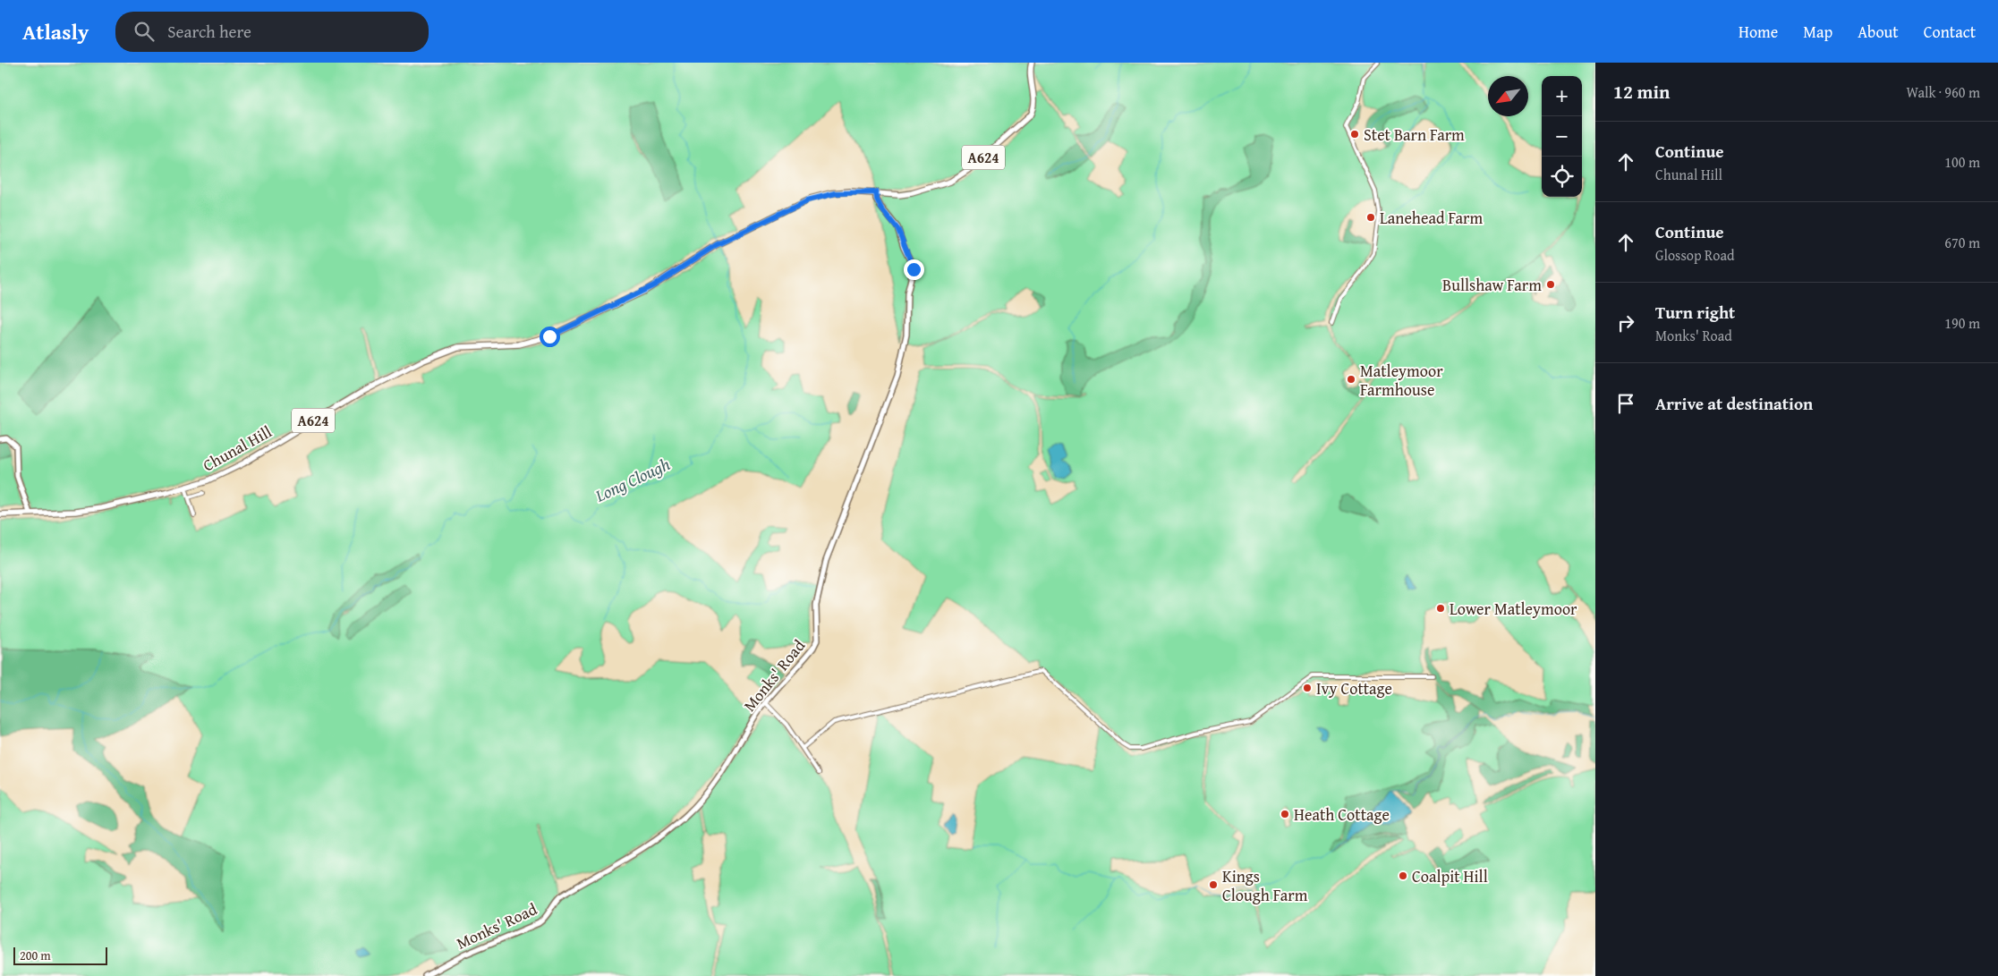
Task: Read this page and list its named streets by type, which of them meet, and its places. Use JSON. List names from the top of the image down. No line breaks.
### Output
{"streets":{"main road":["A624","Chunal Hill"],"street":["Monks' Road"]},"crossings":[["A624","Chunal Hill"],["A624","Monks' Road"],["Chunal Hill","Monks' Road"]],"water":["Long Clough"],"places":["Stet Barn Farm","Lanehead Farm","Bullshaw Farm","Matleymoor Farmhouse","Lower Matleymoor","Ivy Cottage","Heath Cottage","Coalpit Hill","Kings Clough Farm"],"scale_bar":"200 m","north":"bottom left","page":{"header":"Atlasly","search":"Search here","nav":["Home","Map","About","Contact"],"heading":["12 min","Walk · 960 m"],"map_buttons":["+","−"],"list":[["Continue","Chunal Hill","100 m"],["Continue","Glossop Road","670 m"],["Turn right","Monks' Road","190 m"],"Arrive at destination"],"scale":"200 m"}}
